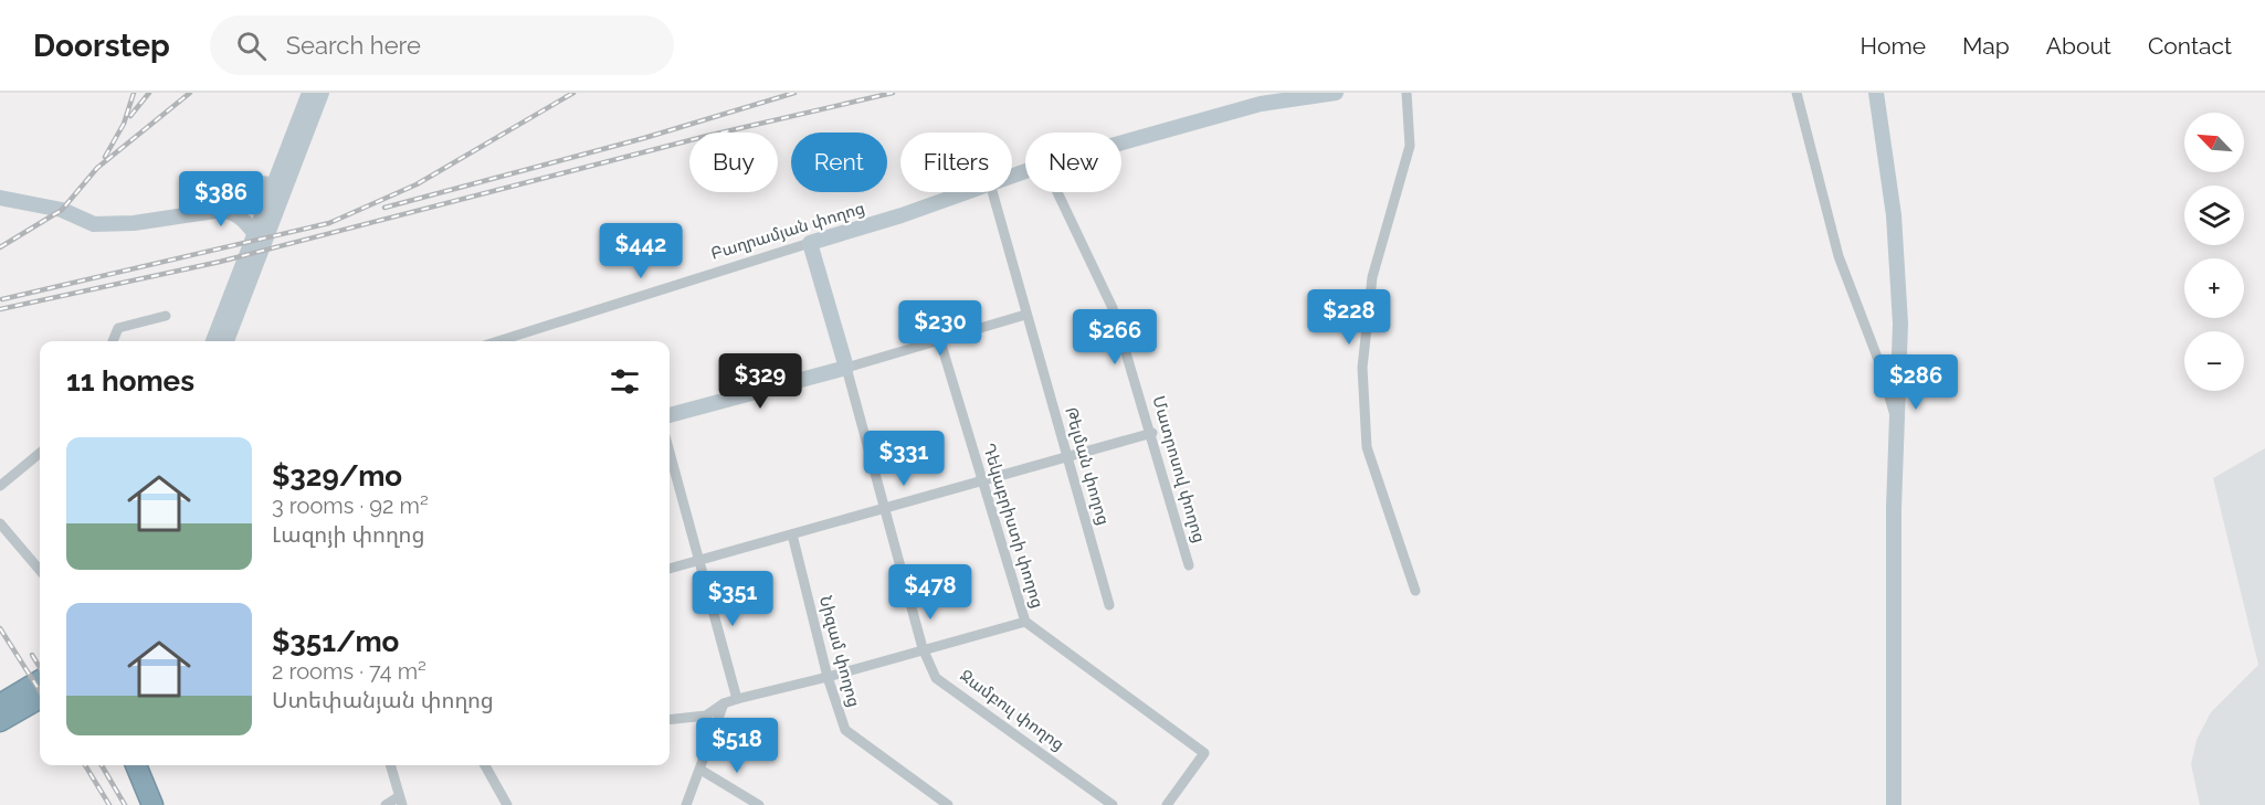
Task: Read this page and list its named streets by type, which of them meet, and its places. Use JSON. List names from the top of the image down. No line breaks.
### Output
{"streets":{"street":["Բաղրամյան փողոց","Թելման փողոց","Մատրոսով փողոց","Դեկաբրիստի փողոց","Նիզամ փողոց","Ջամբուլ փողոց"]},"crossings":[["Բաղրամյան փողոց","Ջամբուլ փողոց"]],"north":"top left","page":{"header":"Doorstep","search":"Search here","nav":["Home","Map","About","Contact"],"map_buttons":["+","−"],"chip":["Buy","Rent","Filters","New"],"price":["$386","$442","$228","$230","$266","$329","$286","$331","$478","$351","$518"],"heading":"11 homes","list":[{"name":"$329/mo","note":"3 rooms · 92 m² · Լազոյի փողոց"},{"name":"$351/mo","note":"2 rooms · 74 m² · Ստեփանյան փողոց"}]}}
